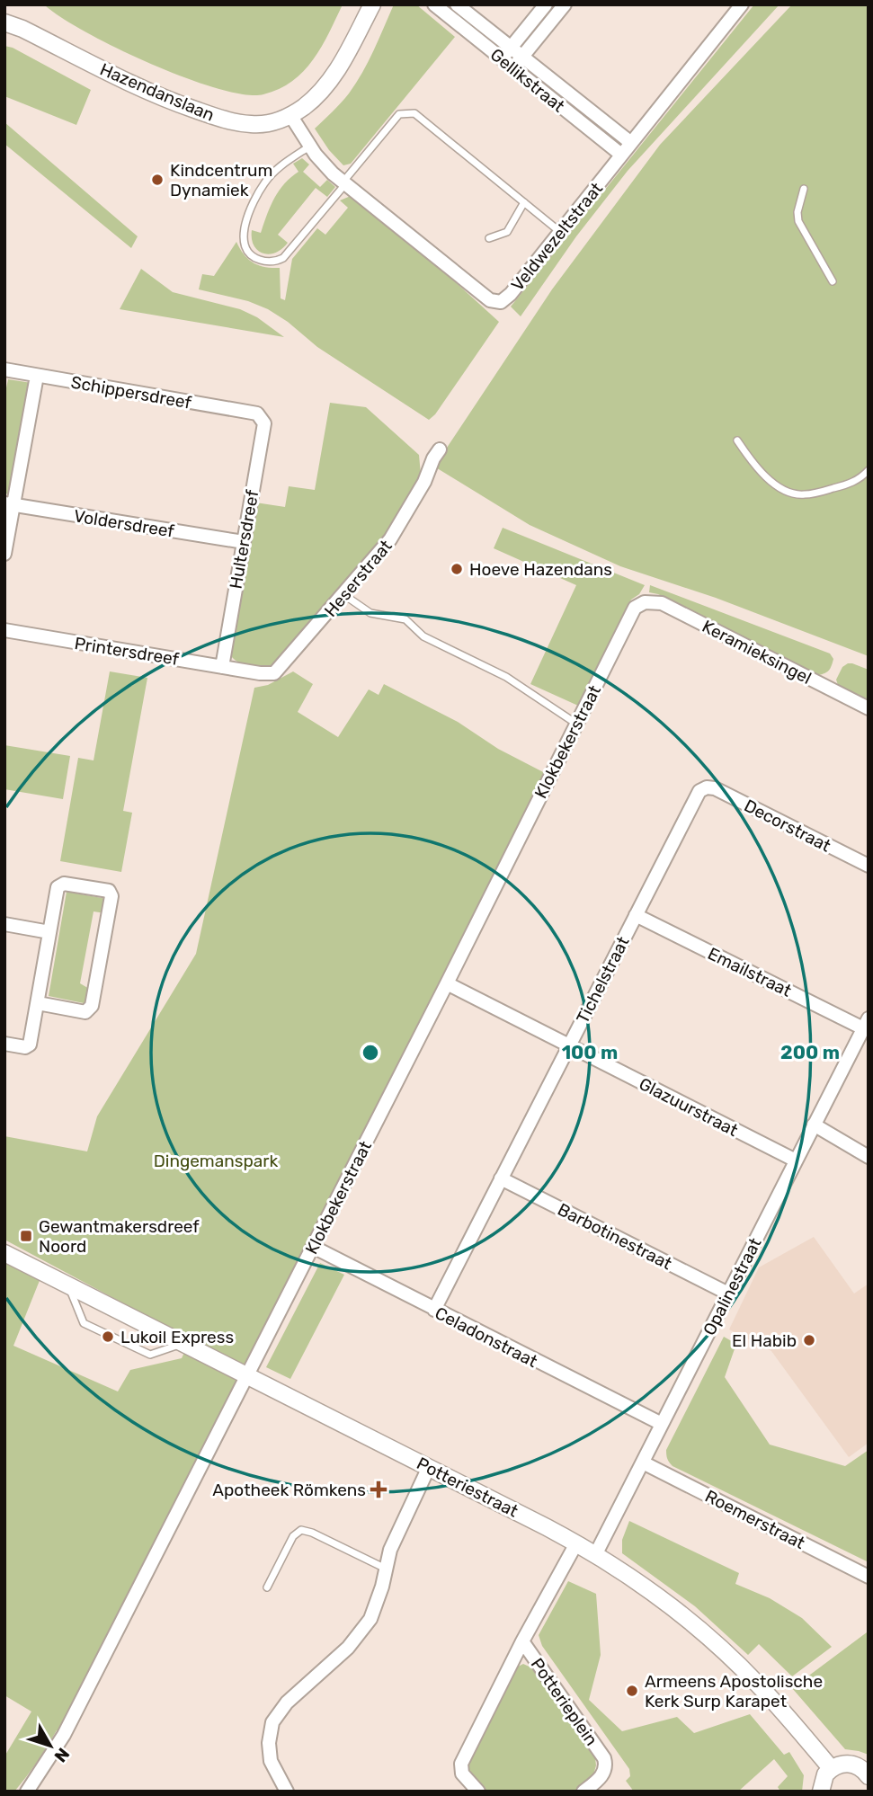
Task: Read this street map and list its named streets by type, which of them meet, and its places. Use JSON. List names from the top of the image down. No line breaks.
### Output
{"streets":{"street":["Gellikstraat","Hazendanslaan","Veldwezeltstraat","Schippersdreef","Voldersdreef","Hultersdreef","Heserstraat","Printersdreef","Keramieksingel","Klokbekerstraat","Decorstraat","Emailstraat","Tichelstraat","Glazuurstraat","Barbotinestraat","Opalinestraat","Celadonstraat","Potteriestraat","Roemerstraat","Potterieplein"]},"crossings":[["Gellikstraat","Veldwezeltstraat"],["Hazendanslaan","Veldwezeltstraat"],["Schippersdreef","Hultersdreef"],["Voldersdreef","Hultersdreef"],["Hultersdreef","Printersdreef"],["Heserstraat","Printersdreef"],["Keramieksingel","Klokbekerstraat"],["Klokbekerstraat","Glazuurstraat"],["Klokbekerstraat","Celadonstraat"],["Klokbekerstraat","Potteriestraat"],["Decorstraat","Tichelstraat"],["Emailstraat","Tichelstraat"],["Emailstraat","Opalinestraat"],["Tichelstraat","Glazuurstraat"],["Tichelstraat","Barbotinestraat"],["Tichelstraat","Celadonstraat"],["Glazuurstraat","Opalinestraat"],["Barbotinestraat","Opalinestraat"],["Opalinestraat","Celadonstraat"],["Opalinestraat","Potteriestraat"],["Opalinestraat","Roemerstraat"],["Potteriestraat","Potterieplein"]],"parks":["Dingemanspark"],"places":{"other":["Kindcentrum Dynamiek","Hoeve Hazendans","Lukoil Express","El Habib","Armeens Apostolische Kerk Surp Karapet"],"transit":["Gewantmakersdreef Noord"],"health":["Apotheek Römkens"]},"north":"bottom right","rings":["100 m","200 m"]}
